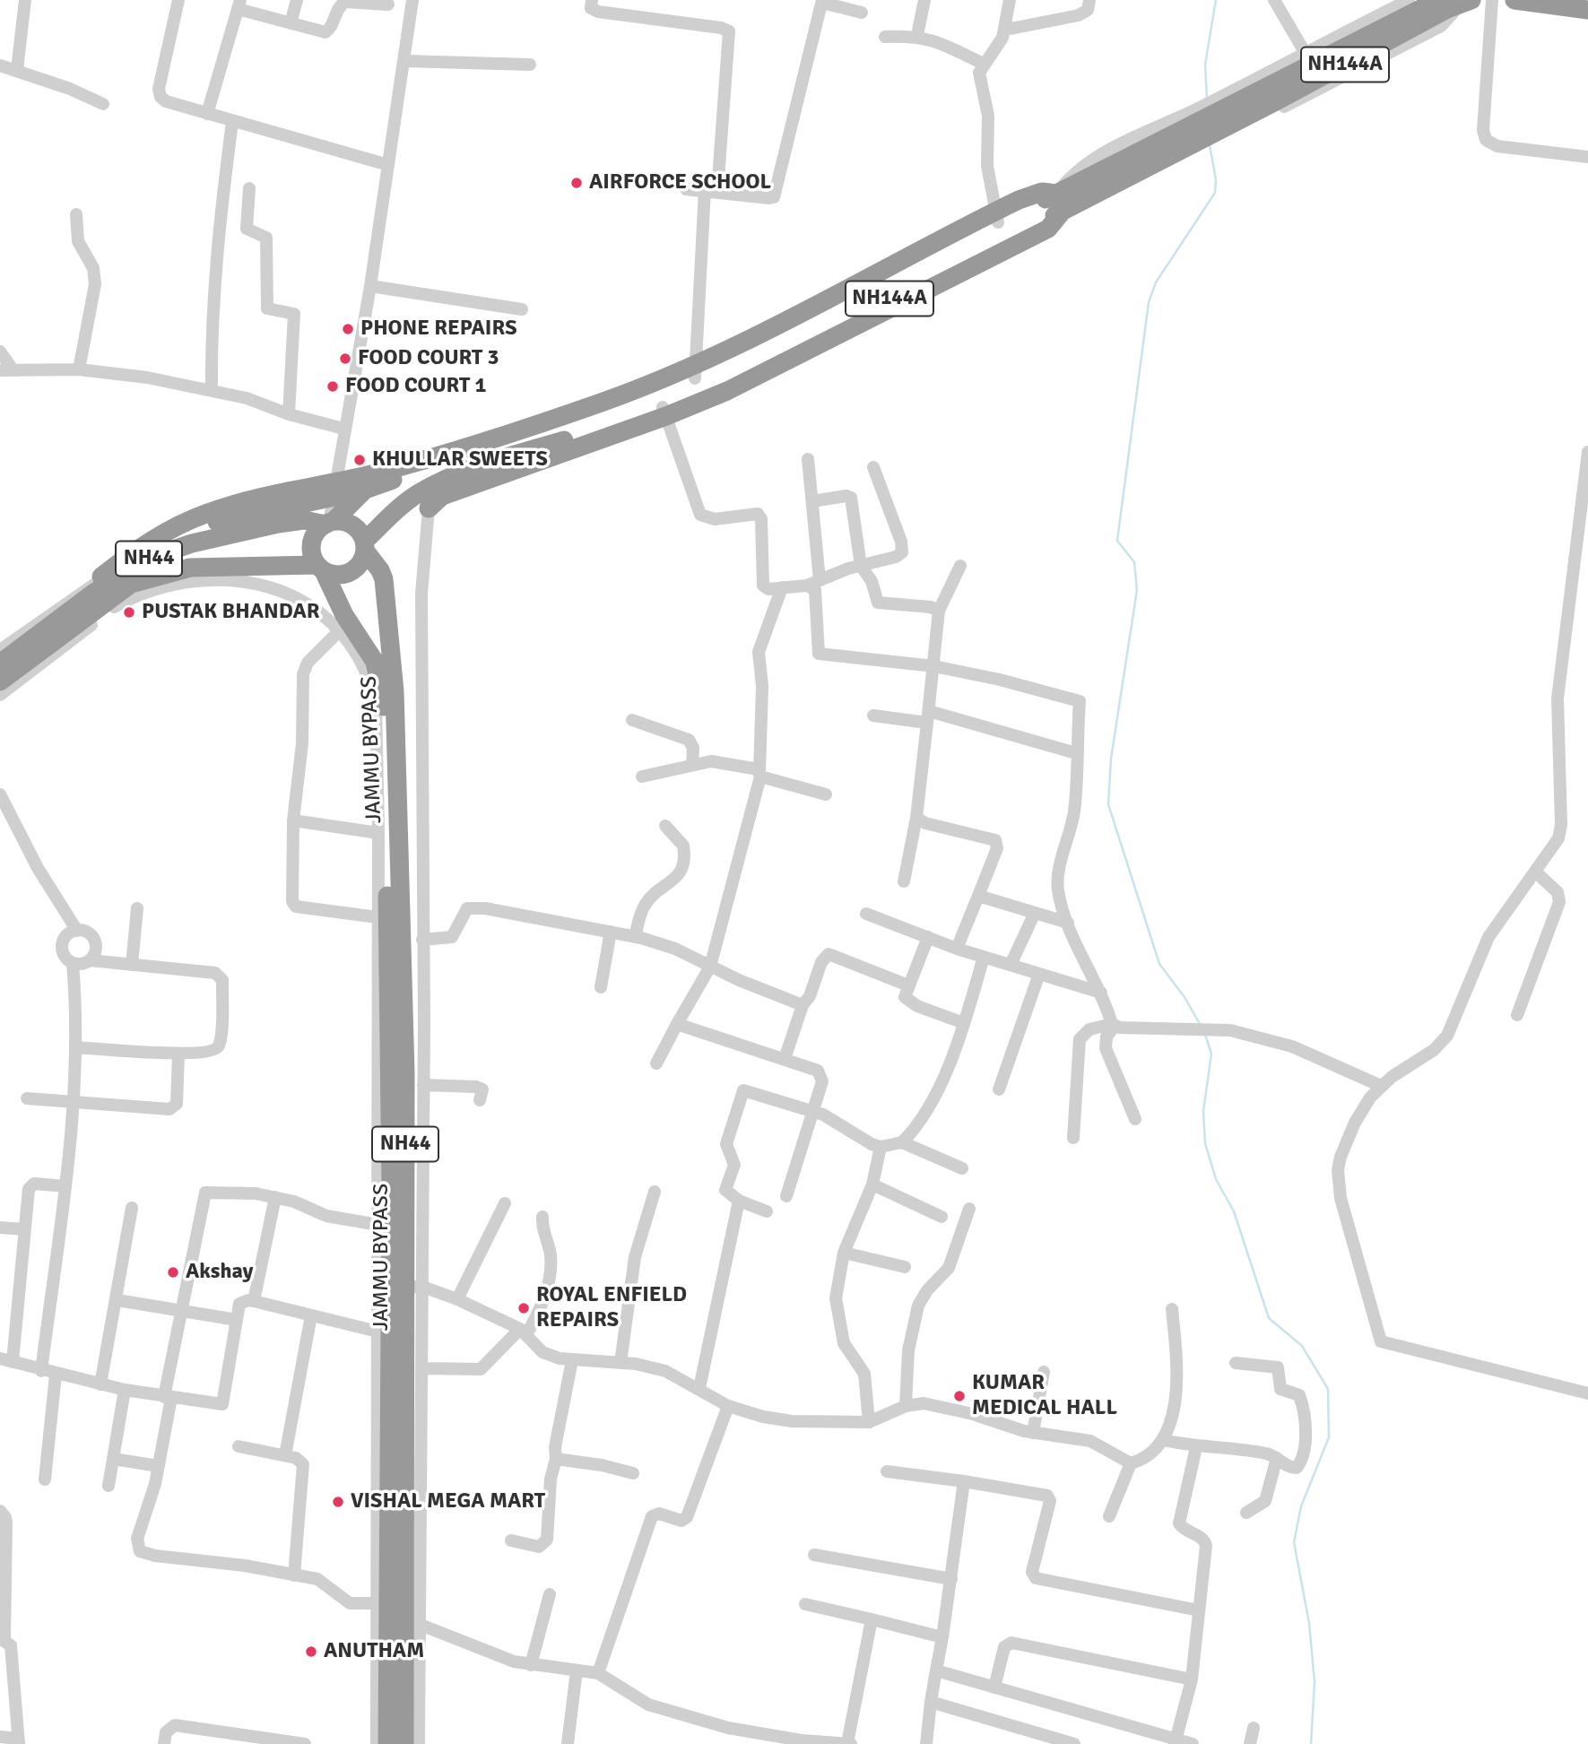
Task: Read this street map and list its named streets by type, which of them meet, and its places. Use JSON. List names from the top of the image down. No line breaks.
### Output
{"streets":{"highway":["NH144A","NH44","JAMMU BYPASS"]},"crossings":[["NH144A","NH44"],["NH144A","JAMMU BYPASS"],["NH44","JAMMU BYPASS"]],"places":["AIRFORCE SCHOOL","PHONE REPAIRS","FOOD COURT 3","FOOD COURT 1","KHULLAR SWEETS","PUSTAK BHANDAR","Akshay","ROYAL ENFIELD REPAIRS","KUMAR MEDICAL HALL","VISHAL MEGA MART","ANUTHAM"]}
